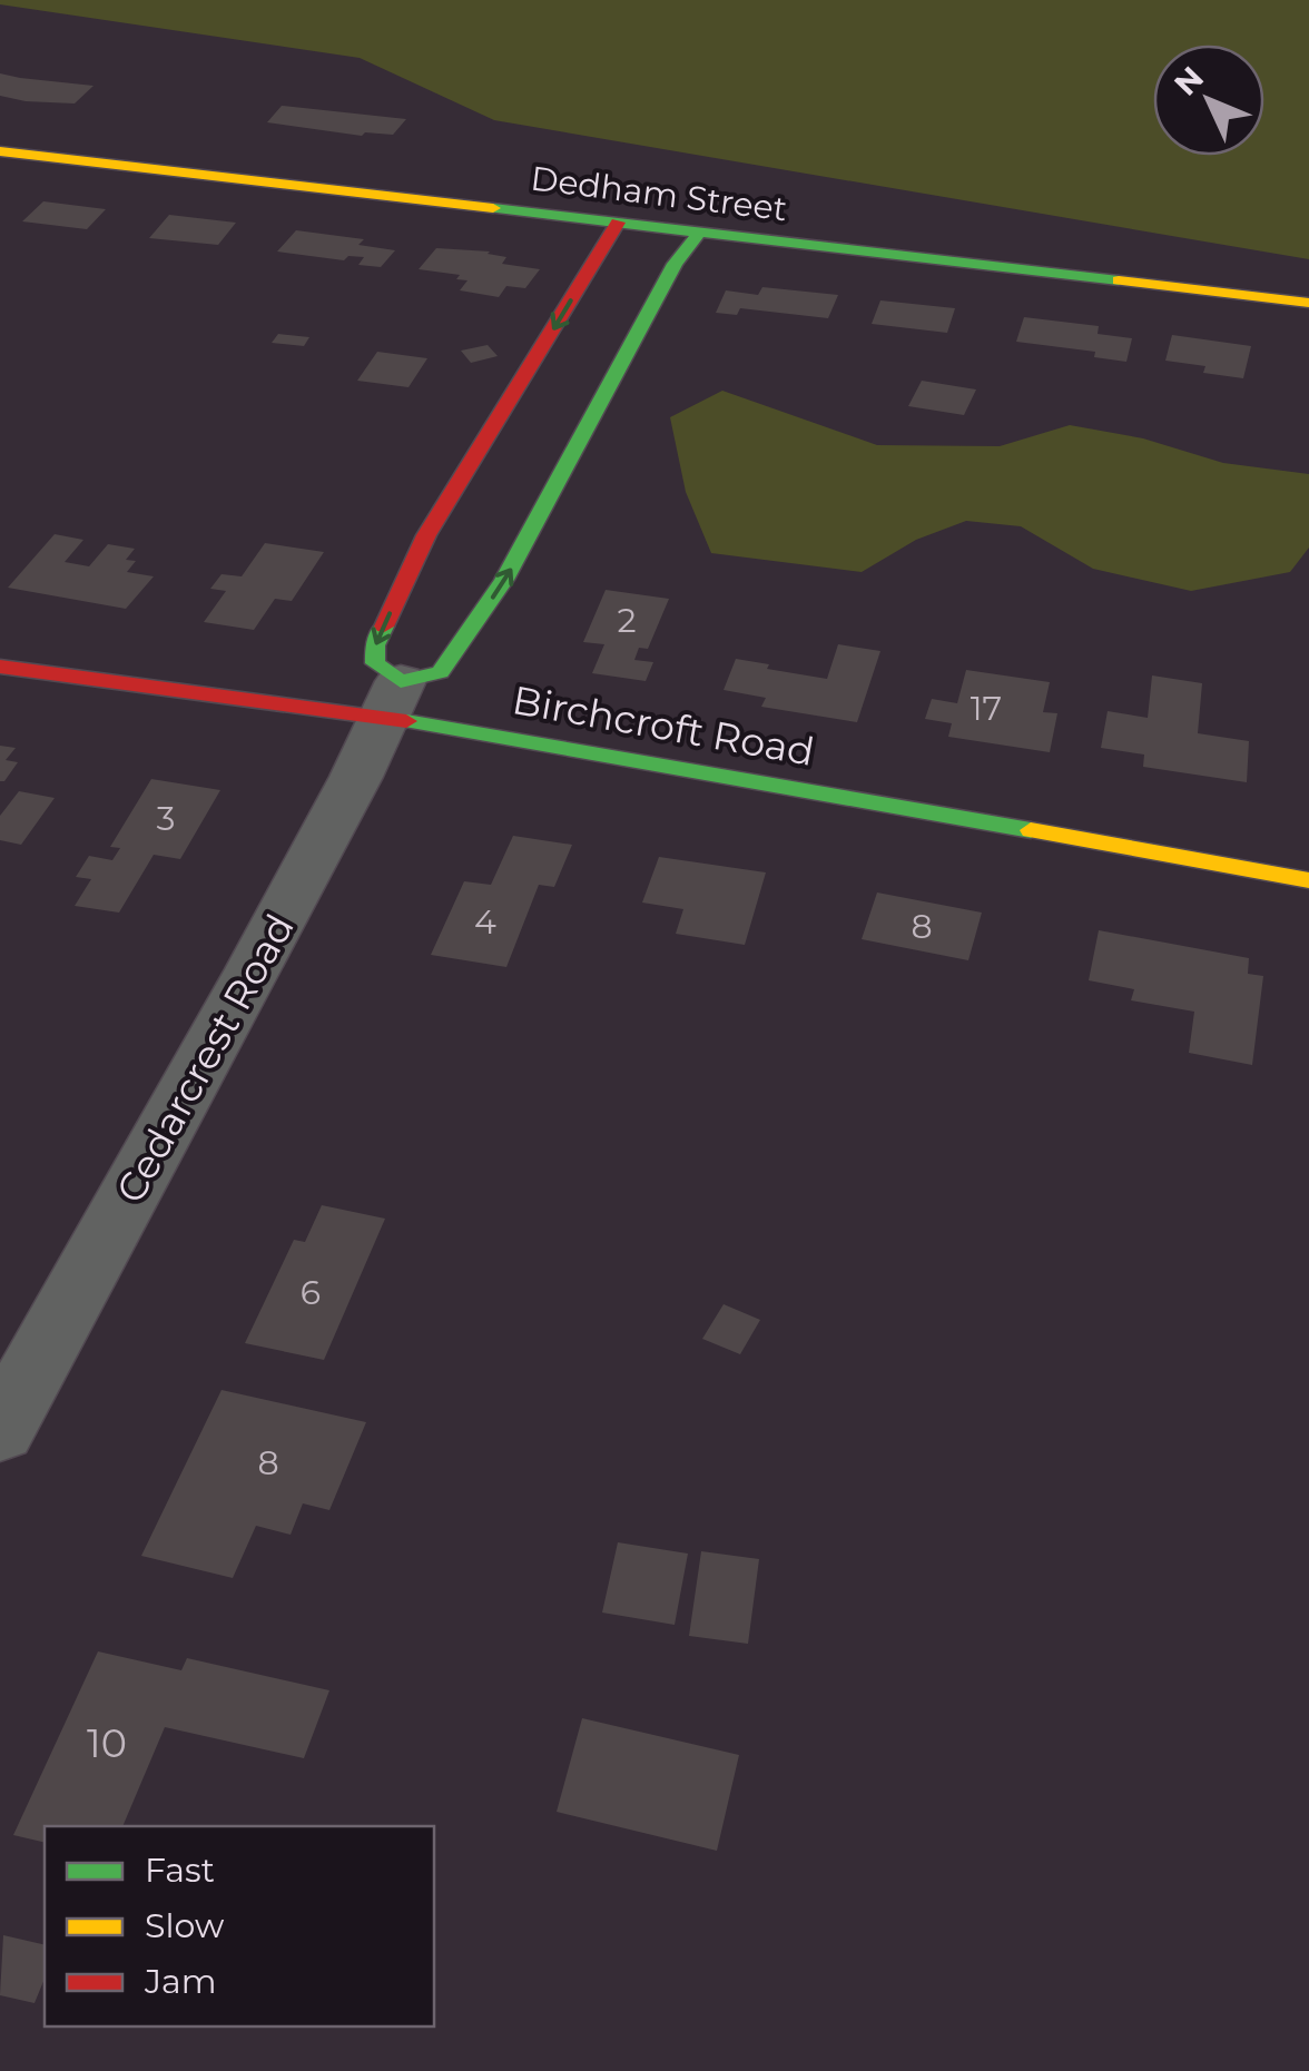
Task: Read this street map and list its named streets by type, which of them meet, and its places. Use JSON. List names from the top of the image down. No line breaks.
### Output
{"streets":{"street":["Dedham Street","Birchcroft Road","Cedarcrest Road"]},"crossings":[["Birchcroft Road","Cedarcrest Road"]],"house_numbers":["2","17","3","4","8","6","8","10"],"legend":["Fast","Slow","Jam"],"north":"top left"}
